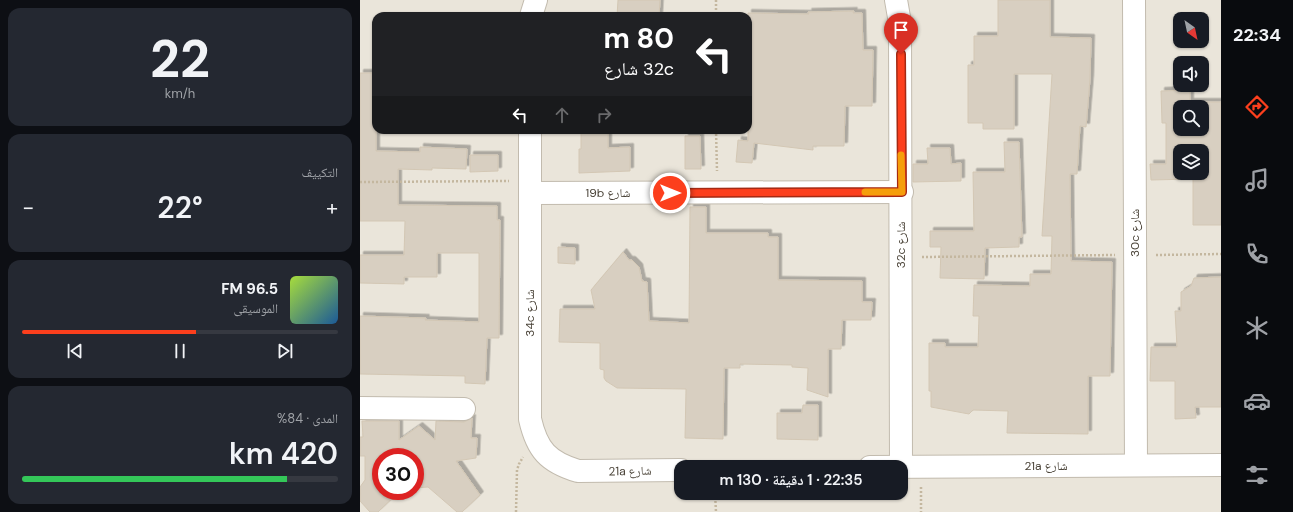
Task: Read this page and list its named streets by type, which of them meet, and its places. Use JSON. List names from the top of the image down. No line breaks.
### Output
{"streets":{"street":["19b شارع","30c شارع","32c شارع","34c شارع","21a شارع"]},"crossings":[["19b شارع","32c شارع"],["19b شارع","34c شارع"],["30c شارع","21a شارع"],["34c شارع","21a شارع"]],"north":"bottom right","page":{"tabs":"22:34","tile":[["22","km/h"],"التكييف",["المدى · 84%","420 km"]],"turn":["80 m","32c شارع"],"heat":["−","22°","+"],"song":["96.5 FM","الموسيقى"],"limit":"30","trip":"22:35 · 1 دقيقة · 130 m"}}
